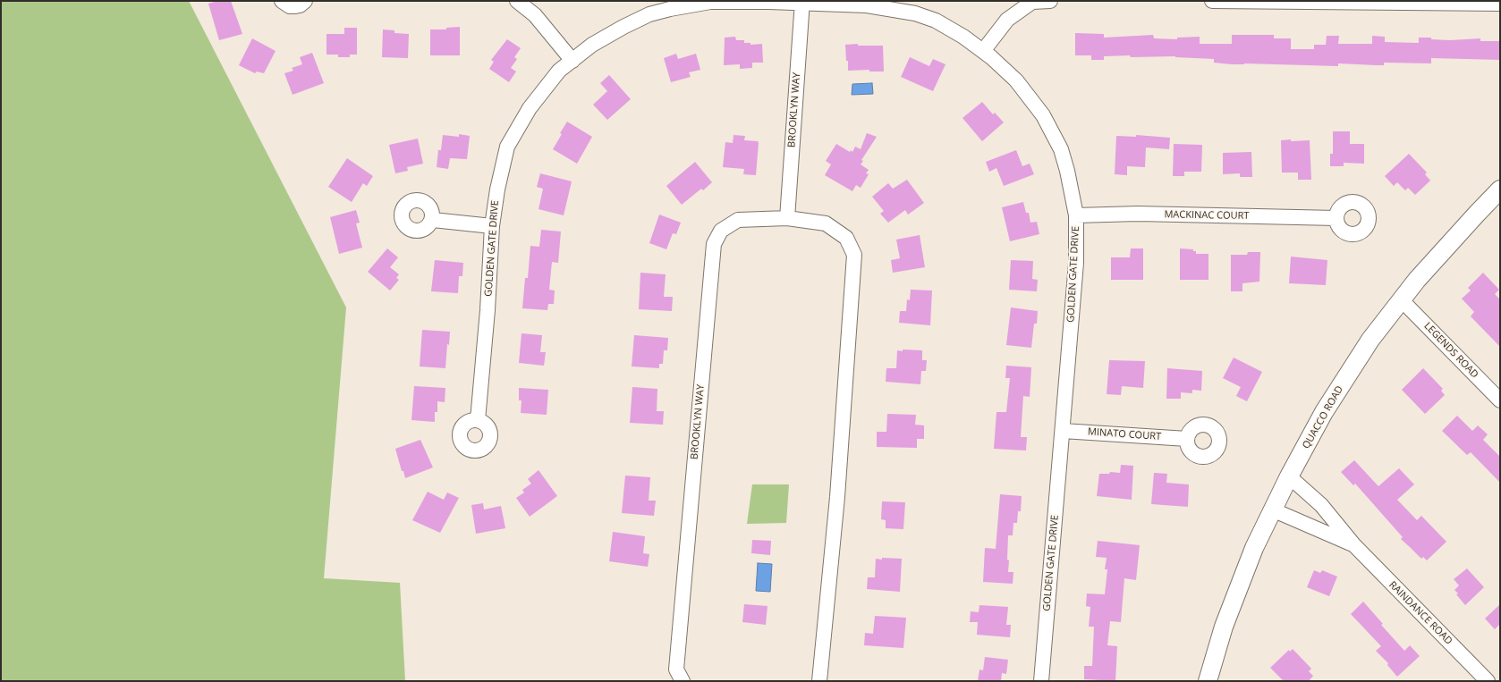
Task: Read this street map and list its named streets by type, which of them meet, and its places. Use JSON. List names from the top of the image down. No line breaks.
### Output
{"streets":{"street":["BROOKLYN WAY","MACKINAC COURT","GOLDEN GATE DRIVE","LEGENDS ROAD","QUACCO ROAD","MINATO COURT","RAINDANCE ROAD"]},"crossings":[["BROOKLYN WAY","GOLDEN GATE DRIVE"],["MACKINAC COURT","GOLDEN GATE DRIVE"],["GOLDEN GATE DRIVE","MINATO COURT"],["LEGENDS ROAD","QUACCO ROAD"],["QUACCO ROAD","RAINDANCE ROAD"]]}
